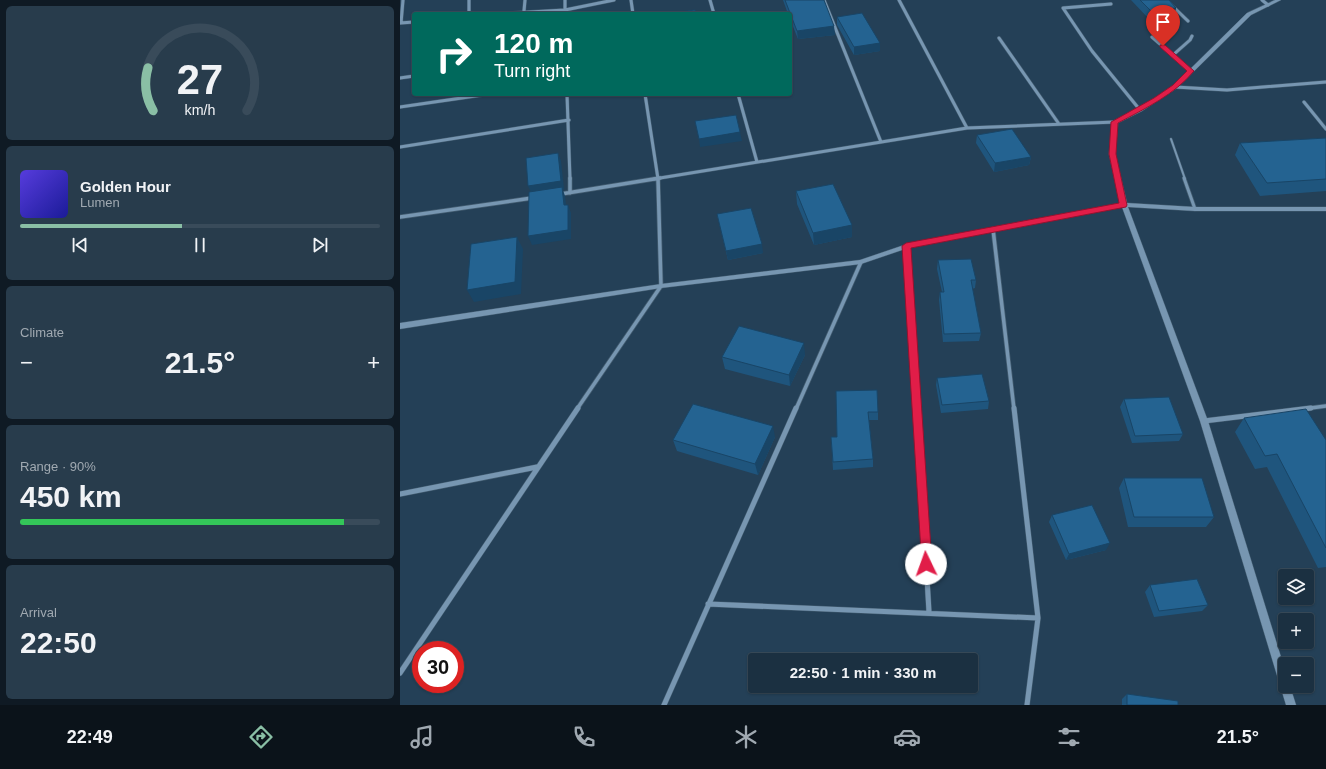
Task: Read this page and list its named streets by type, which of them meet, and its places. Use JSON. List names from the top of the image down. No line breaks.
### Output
{"page":{"turn":["120 m","Turn right"],"song":["Golden Hour","Lumen"],"tile":["Climate",["Range · 90%","450 km"],["Arrival","22:50"]],"heat":["−","21.5°","+"],"map_buttons":["+","−"],"limit":"30","trip":"22:50 · 1 min · 330 m","tabs":["22:49","21.5°"],"gauge":["27","km/h"]}}
